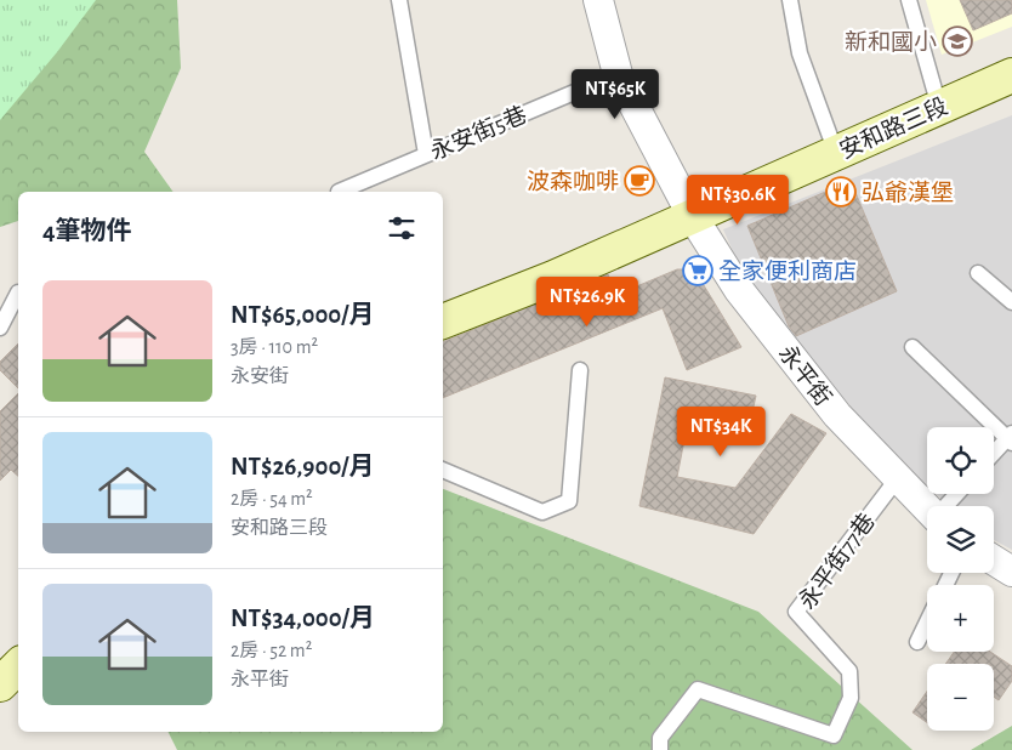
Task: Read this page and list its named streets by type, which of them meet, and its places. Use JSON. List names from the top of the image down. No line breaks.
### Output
{"streets":{"main road":["安和路三段"],"street":["永平街"],"lane":["永安街5巷","永平街77巷"]},"crossings":[["安和路三段","永平街"],["永安街5巷","永平街"],["永平街","永平街77巷"]],"places":{"school or university":["新和國小"],"cafe":["波森咖啡"],"restaurant":["弘爺漢堡"],"supermarket":["全家便利商店"]},"page":{"price":["NT$65K","NT$30.6K","NT$26.9K","NT$34K"],"heading":"4筆物件","list":[{"name":"NT$65,000/月","note":"3房 · 110 m² · 永安街"},{"name":"NT$26,900/月","note":"2房 · 54 m² · 安和路三段"},{"name":"NT$34,000/月","note":"2房 · 52 m² · 永平街"}],"map_buttons":["+","−"]}}
